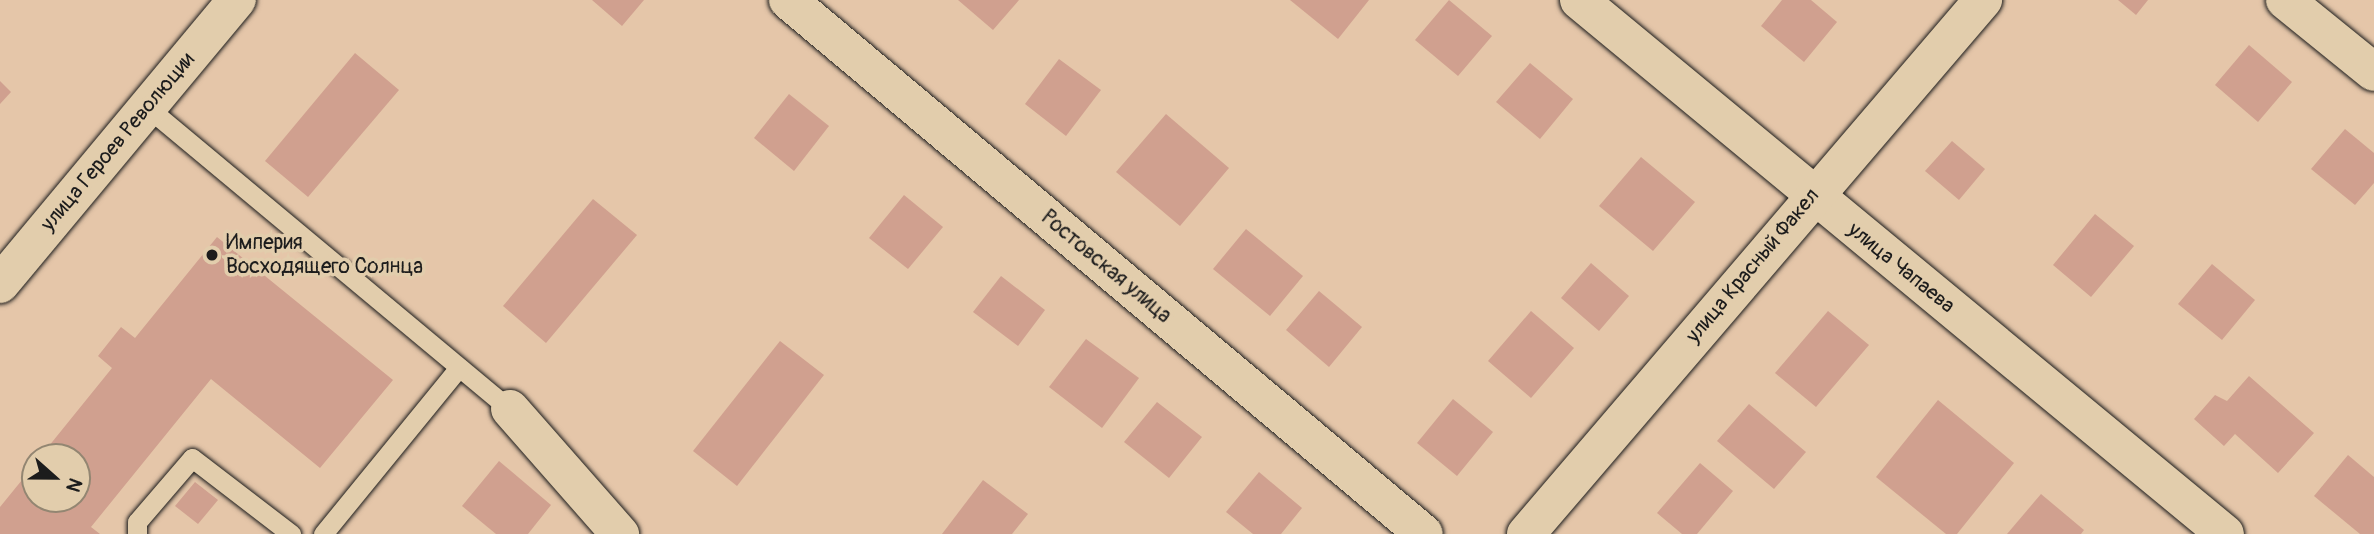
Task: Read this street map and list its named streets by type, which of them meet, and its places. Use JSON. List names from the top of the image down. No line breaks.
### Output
{"streets":{"street":["улица Героев Революции","улица Красный Факел","Ростовская улица","улица Чапаева"]},"crossings":[["улица Красный Факел","улица Чапаева"]],"places":["Империя Восходящего Солнца"],"north":"right"}
